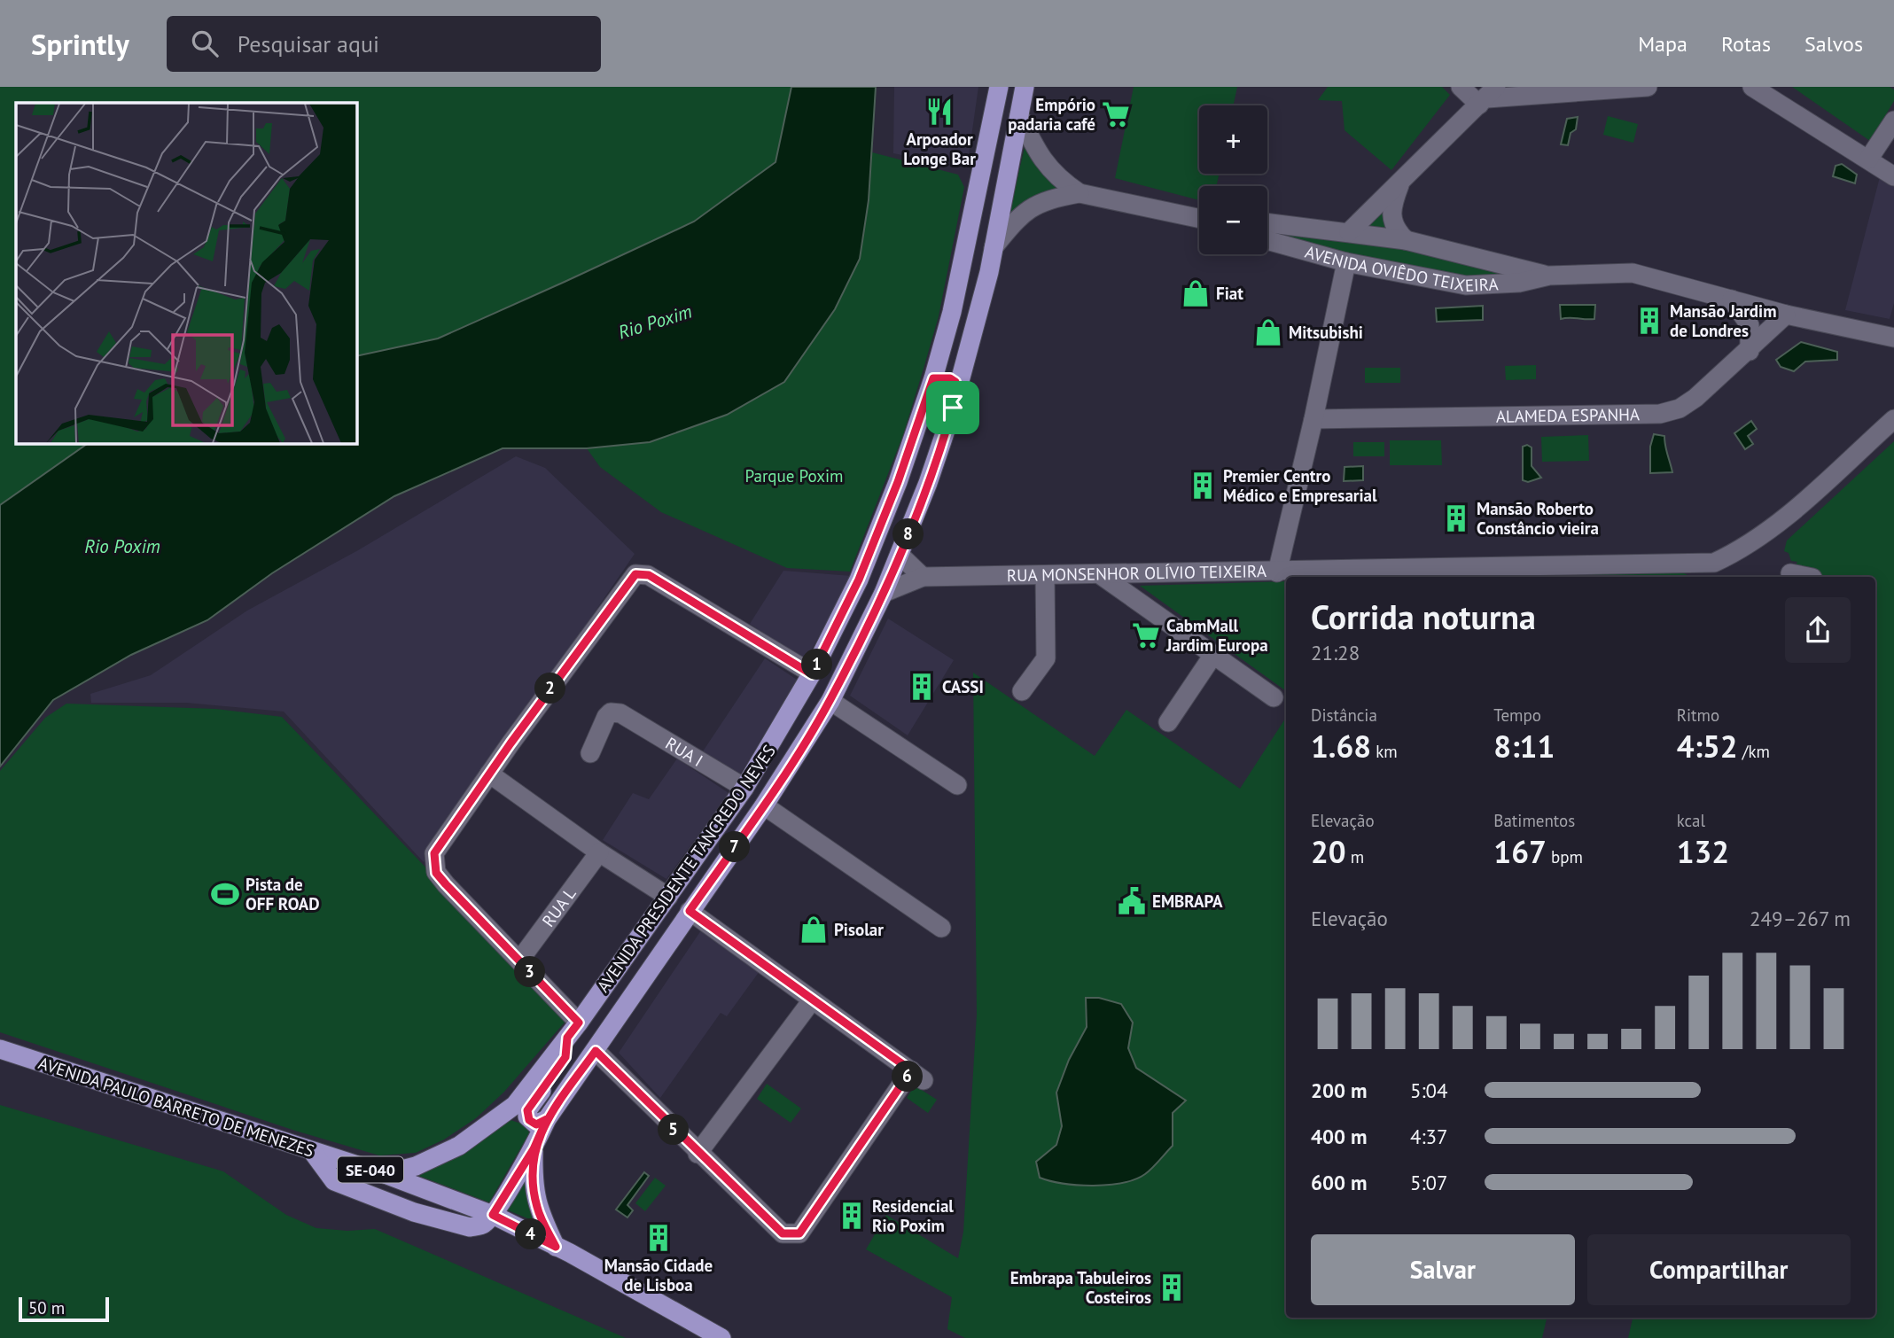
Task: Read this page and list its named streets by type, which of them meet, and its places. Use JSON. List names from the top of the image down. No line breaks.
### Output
{"streets":{"main road":["AVENIDA PRESIDENTE TANCREDO NEVES","AVENIDA PAULO BARRETO DE MENEZES","SE-040"],"street":["AVENIDA OVIÊDO TEIXEIRA","ALAMEDA ESPANHA","RUA MONSENHOR OLÍVIO TEIXEIRA","RUA I","RUA L"]},"crossings":[["AVENIDA OVIÊDO TEIXEIRA","ALAMEDA ESPANHA"],["RUA MONSENHOR OLÍVIO TEIXEIRA","AVENIDA PRESIDENTE TANCREDO NEVES"],["RUA I","AVENIDA PRESIDENTE TANCREDO NEVES"],["AVENIDA PRESIDENTE TANCREDO NEVES","AVENIDA PAULO BARRETO DE MENEZES"]],"water":["Rio Poxim"],"parks":["Parque Poxim"],"places":{"restaurant":["Arpoador Longe Bar"],"supermarket":["Empório padaria café","CabmMall Jardim Europa"],"shop":["Fiat","Mitsubishi","Pisolar"],"building":["Mansão Jardim de Londres","Premier Centro Médico e Empresarial","Mansão Roberto Constâncio vieira","CASSI","Residencial Rio Poxim","Mansão Cidade de Lisboa","Embrapa Tabuleiros Costeiros"],"sports":["Pista de OFF ROAD"],"public building":["EMBRAPA"]},"scale_bar":"50 m","page":{"header":"Sprintly","search":"Pesquisar aqui","nav":["Mapa","Rotas","Salvos"],"map_buttons":["+","−"],"pins":["8","1","2","7","3","6","5","4"],"heading":["Corrida noturna","21:28"],"stats":[["Distância","1.68 km"],["Tempo","8:11"],["Ritmo","4:52 /km"],["Elevação","20 m"],["Batimentos","167 bpm"],["kcal","132"]],"chart":["Elevação","249–267 m"],"list":[{"name":"200 m","note":"5:04"},{"name":"400 m","note":"4:37"},{"name":"600 m","note":"5:07"}],"buttons":["Salvar","Compartilhar"],"scale":"50 m"}}
